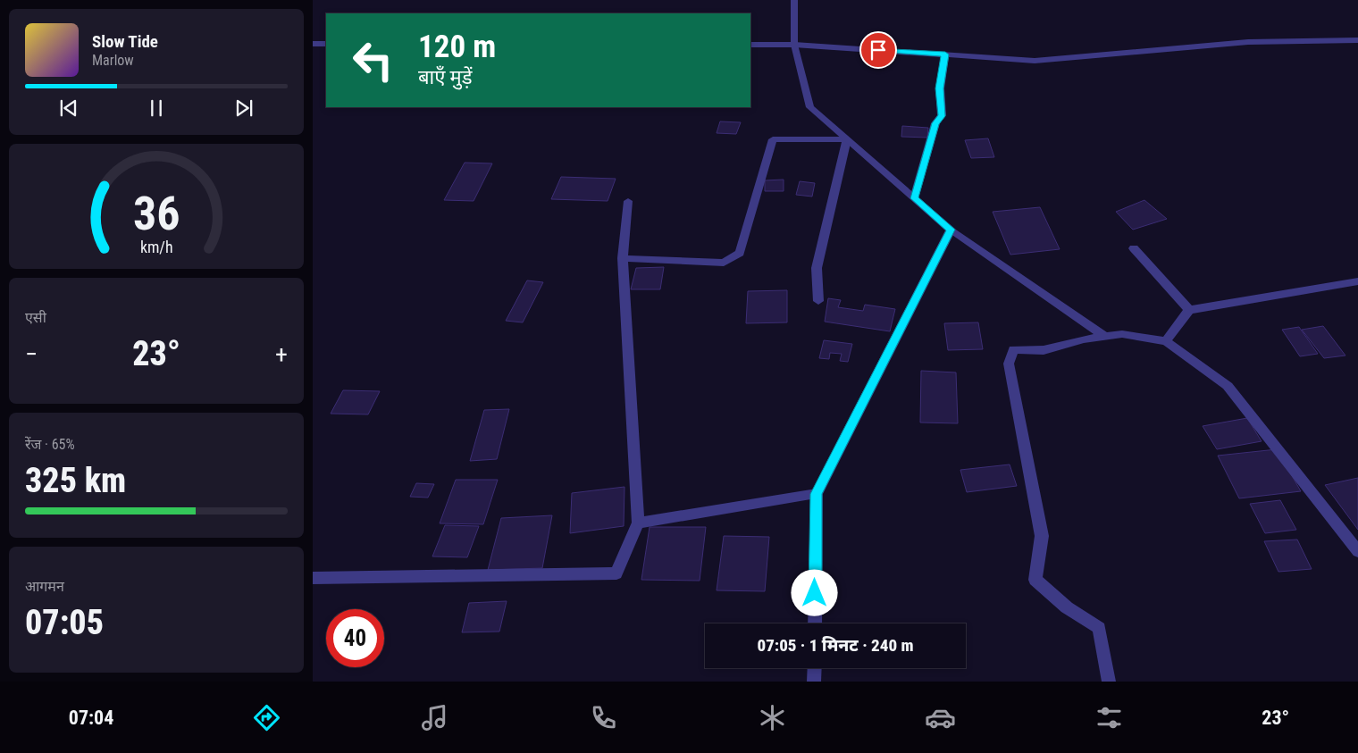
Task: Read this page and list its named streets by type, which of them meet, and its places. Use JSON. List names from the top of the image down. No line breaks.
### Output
{"page":{"turn":["120 m","बाएँ मुड़ें"],"song":["Slow Tide","Marlow"],"tile":["एसी",["रेंज · 65%","325 km"],["आगमन","07:05"]],"heat":["−","23°","+"],"limit":"40","trip":"07:05 · 1 मिनट · 240 m","tabs":["07:04","23°"],"gauge":["36","km/h"]}}
